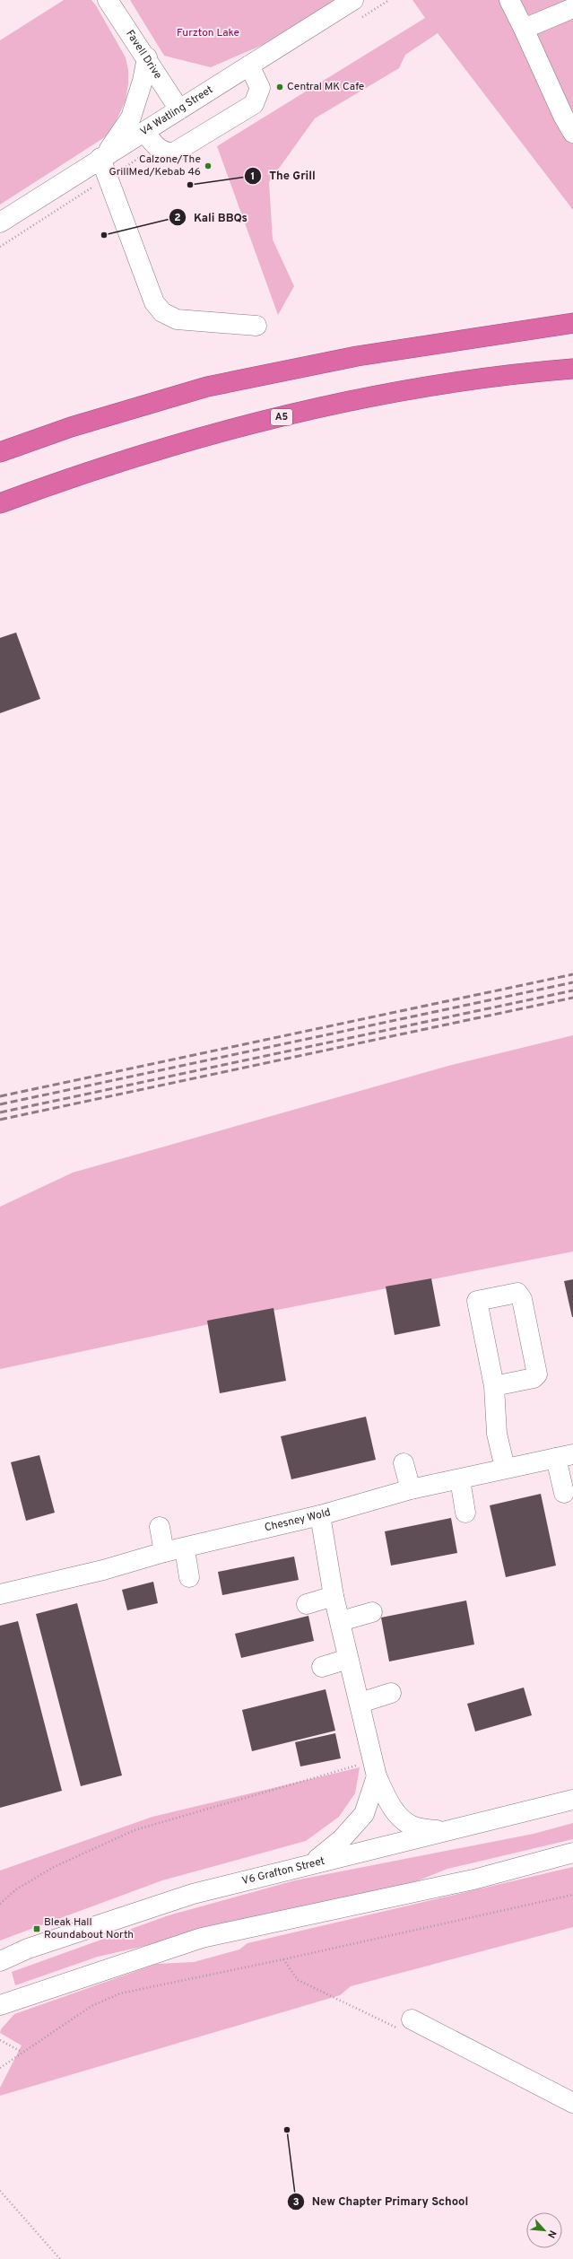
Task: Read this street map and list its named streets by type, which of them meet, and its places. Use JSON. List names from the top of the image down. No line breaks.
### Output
{"streets":{"highway":["A5"],"street":["Favell Drive","V4 Watling Street","Chesney Wold","V6 Grafton Street"]},"crossings":[["Favell Drive","V4 Watling Street"]],"parks":["Furzton Lake"],"places":{"other":["Central MK Cafe","Calzone/The GrillMed/Kebab 46","The Grill","Kali BBQs","New Chapter Primary School"],"transit":["Bleak Hall Roundabout North"]},"north":"bottom right"}
